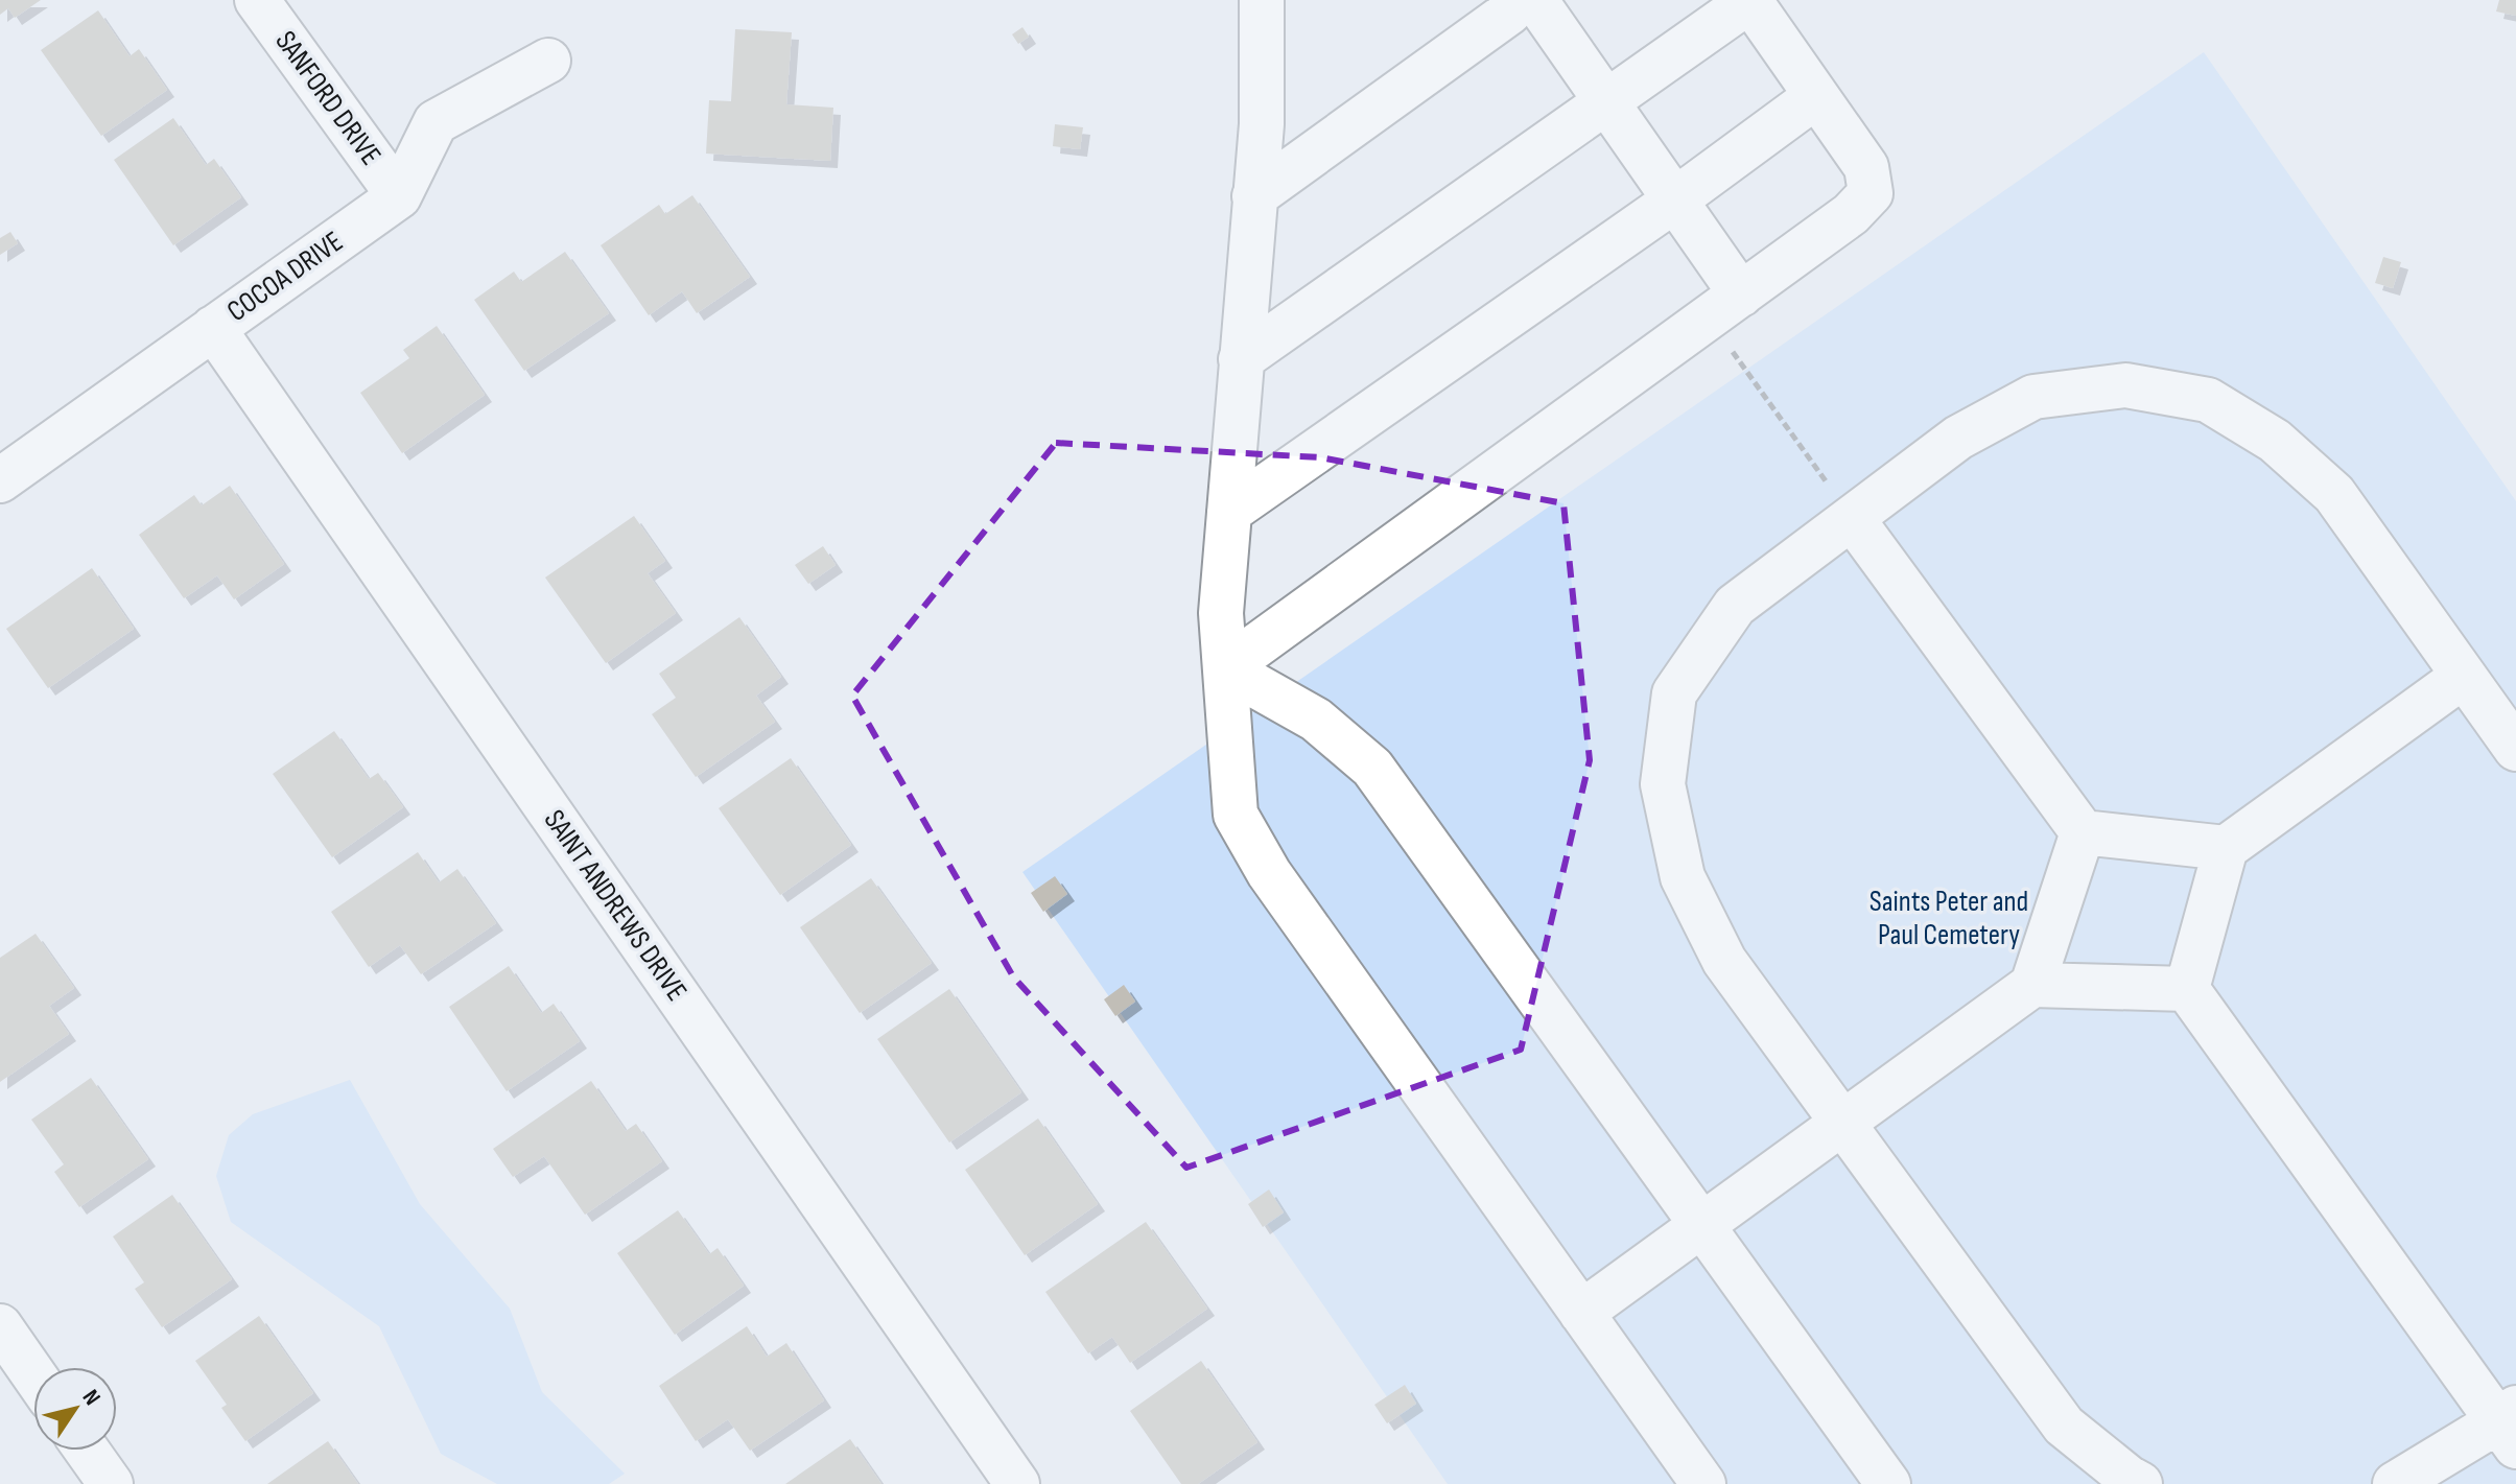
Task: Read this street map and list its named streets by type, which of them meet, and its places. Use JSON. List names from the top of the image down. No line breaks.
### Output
{"streets":{"street":["SANFORD DRIVE","COCOA DRIVE","SAINT ANDREWS DRIVE"]},"crossings":[["SANFORD DRIVE","COCOA DRIVE"],["COCOA DRIVE","SAINT ANDREWS DRIVE"]],"parks":["Saints Peter and Paul Cemetery"],"north":"top right"}
